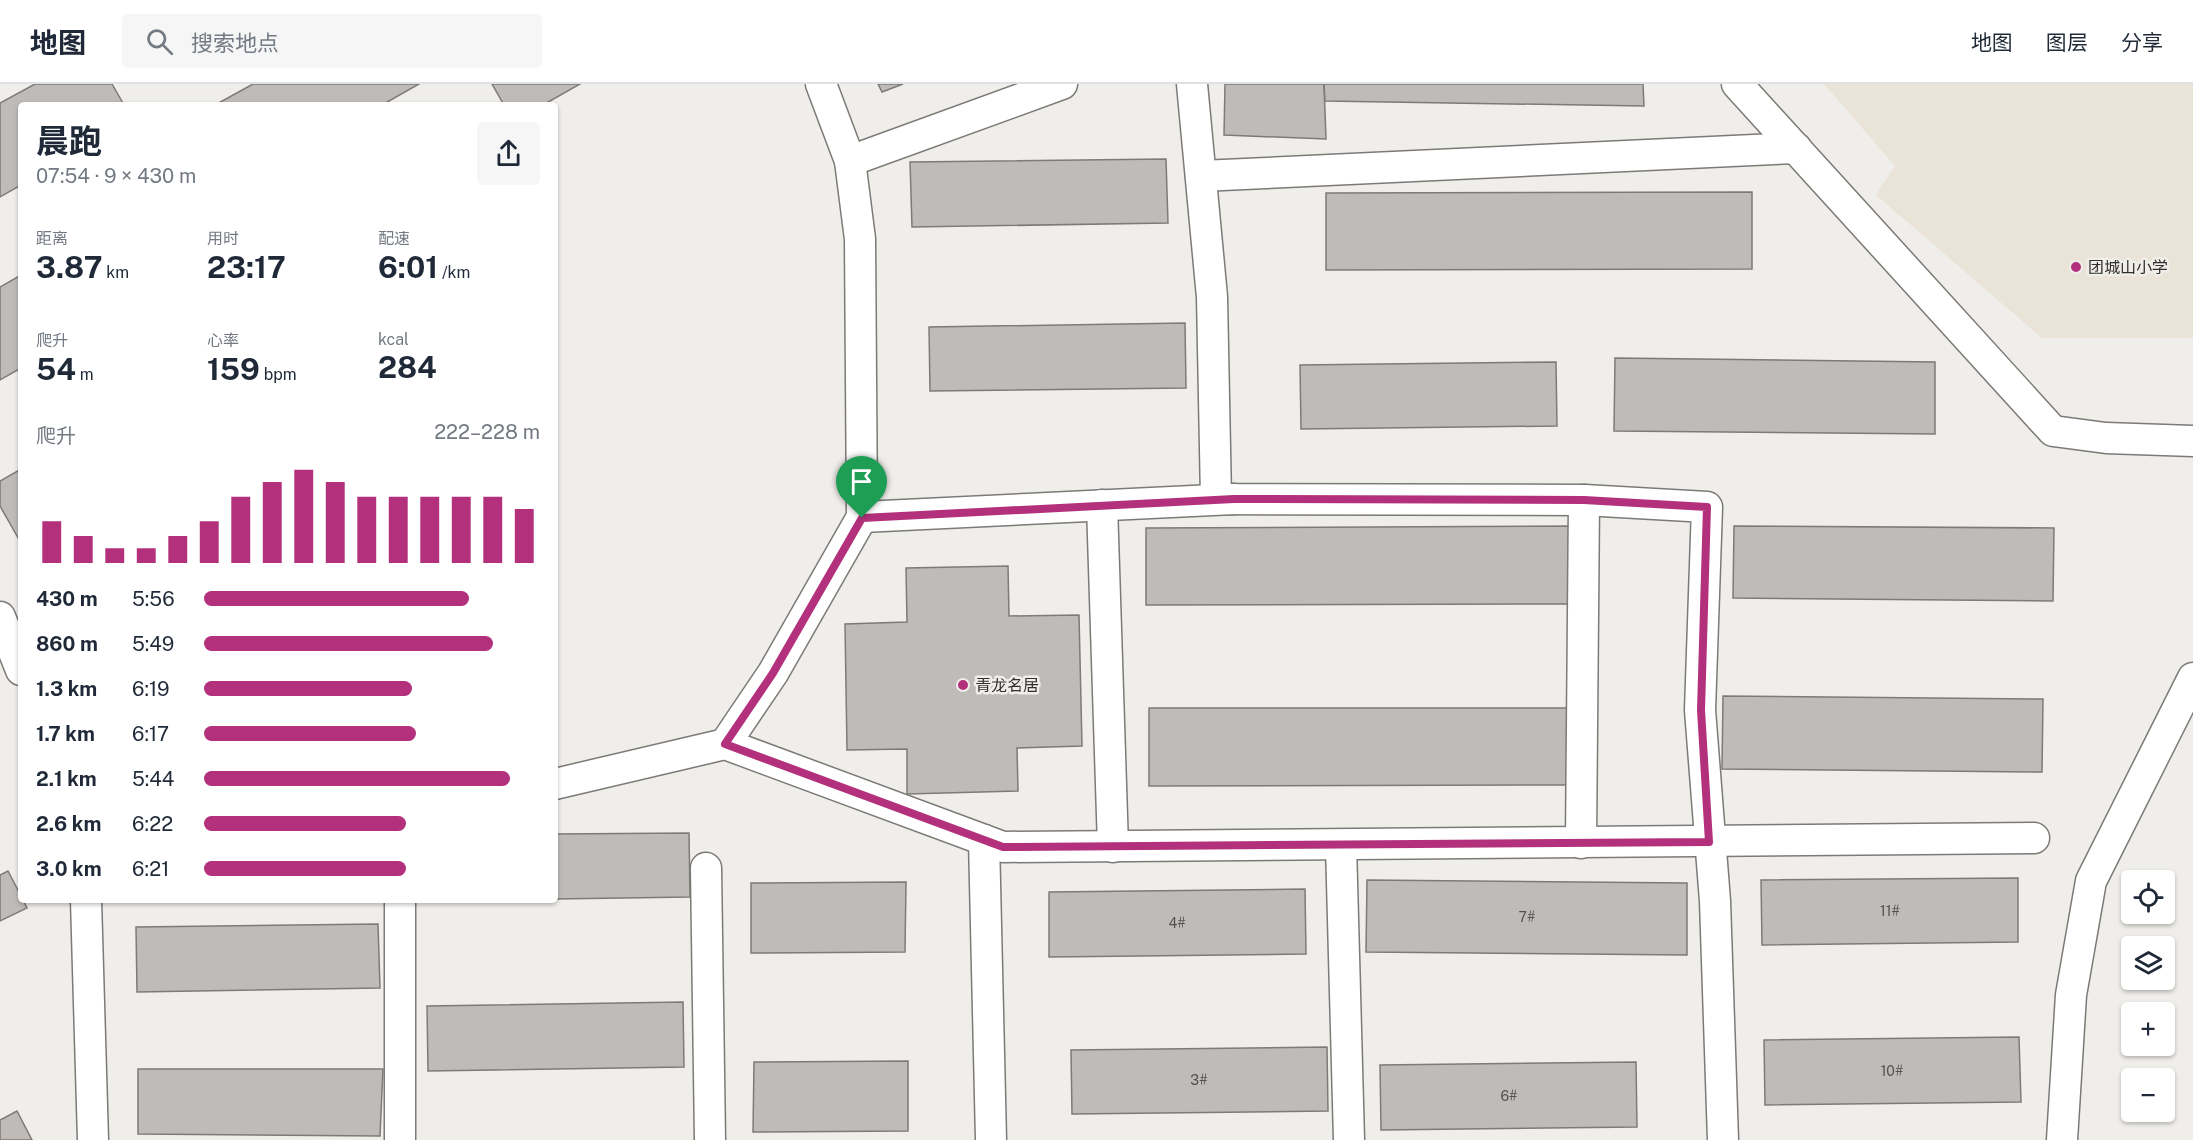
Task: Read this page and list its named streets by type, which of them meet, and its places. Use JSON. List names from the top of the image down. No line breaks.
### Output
{"places":["团城山小学","青龙名居"],"house_numbers":["11#","7#","4#","10#","3#","6#"],"page":{"header":"地图","search":"搜索地点","nav":["地图","图层","分享"],"heading":["晨跑","07:54 · 9 × 430 m"],"stats":[["距离","3.87 km"],["用时","23:17"],["配速","6:01 /km"],["爬升","54 m"],["心率","159 bpm"],["kcal","284"]],"chart":["爬升","222–228 m"],"list":[{"name":"430 m","note":"5:56"},{"name":"860 m","note":"5:49"},{"name":"1.3 km","note":"6:19"},{"name":"1.7 km","note":"6:17"},{"name":"2.1 km","note":"5:44"},{"name":"2.6 km","note":"6:22"},{"name":"3.0 km","note":"6:21"}],"map_buttons":["+","−"]}}
